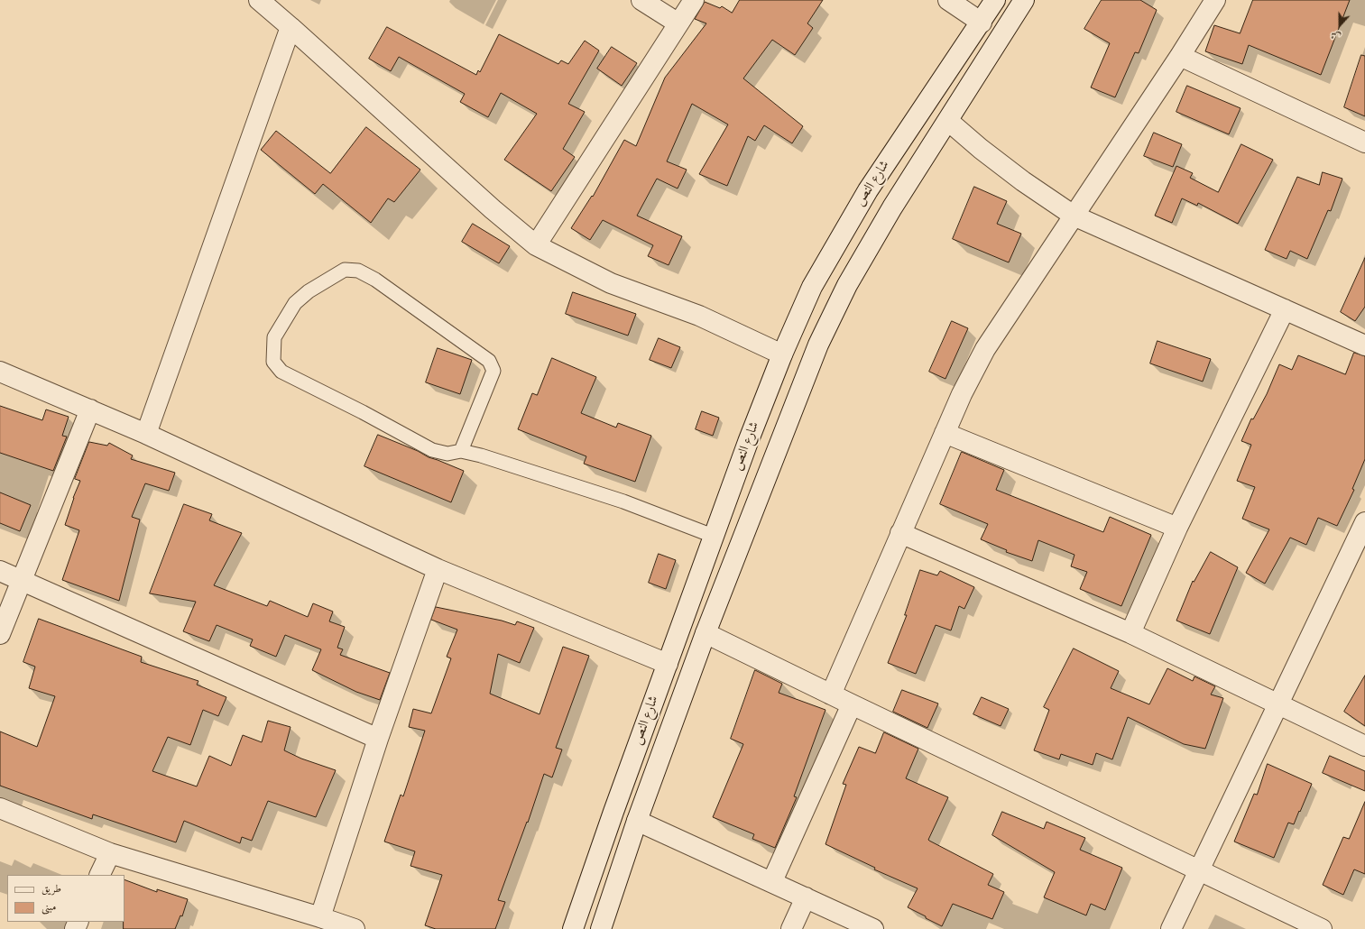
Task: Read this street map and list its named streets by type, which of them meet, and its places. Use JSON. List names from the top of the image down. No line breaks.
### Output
{"streets":{"street":["شارع النص"]},"legend":["طريق","مبنى"],"north":"bottom"}
